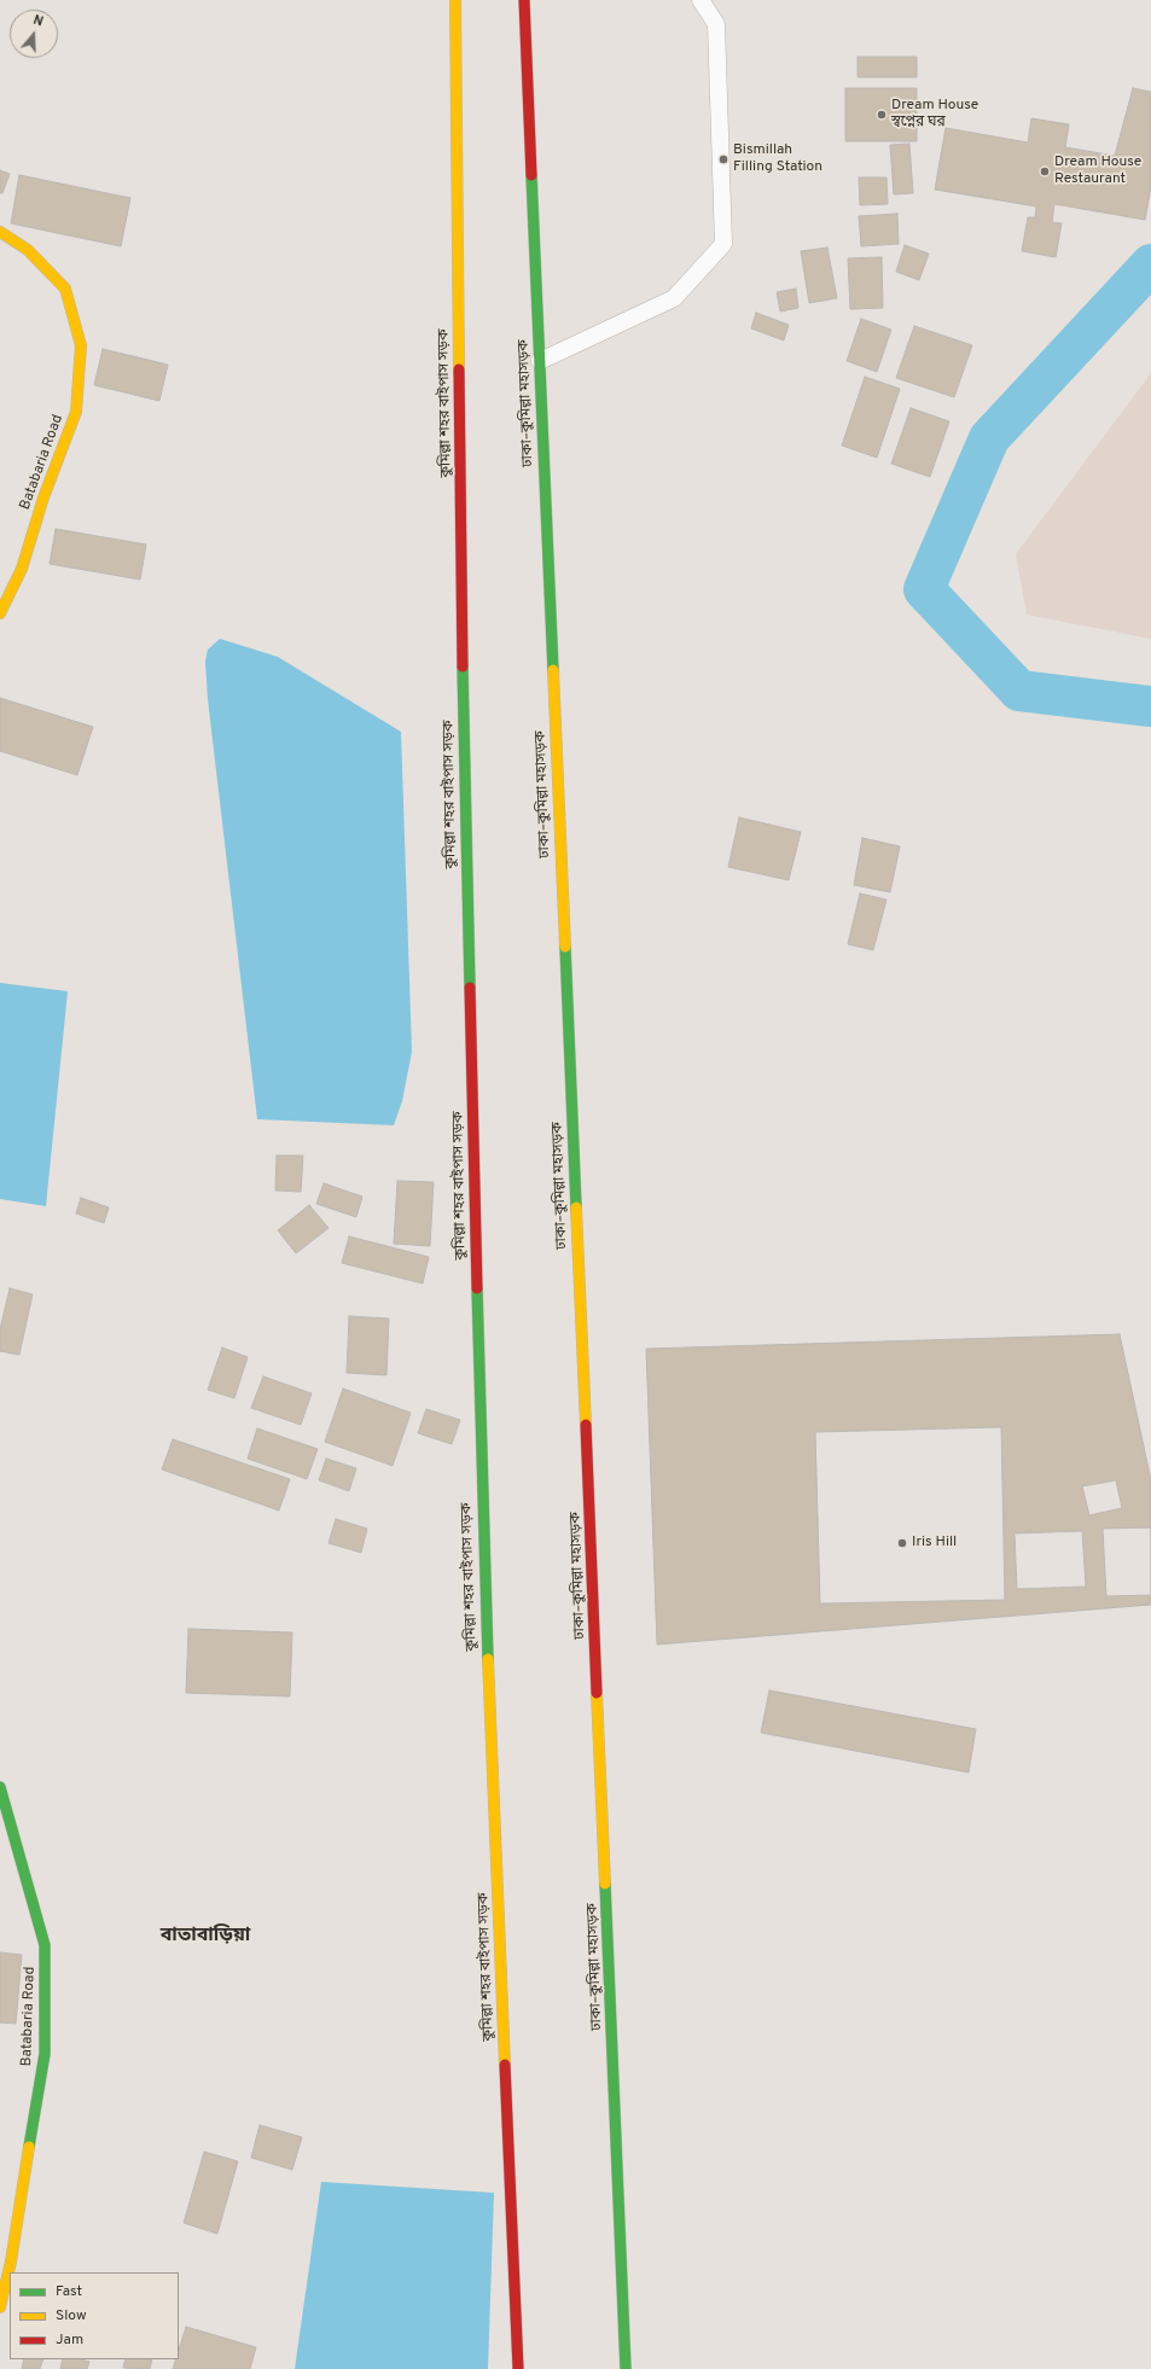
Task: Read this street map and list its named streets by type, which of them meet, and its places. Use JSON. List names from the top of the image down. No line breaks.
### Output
{"streets":{"main road":["কুমিল্লা শহর বাইপাস সড়ক","ঢাকা–কুমিল্লা মহাসড়ক","Batabaria Road"]},"districts":["বাতাবাড়িয়া"],"places":["Dream House স্বপ্নের ঘর","Bismillah Filling Station","Dream House Restaurant","Iris Hill"],"legend":["Fast","Slow","Jam"],"north":"top"}
